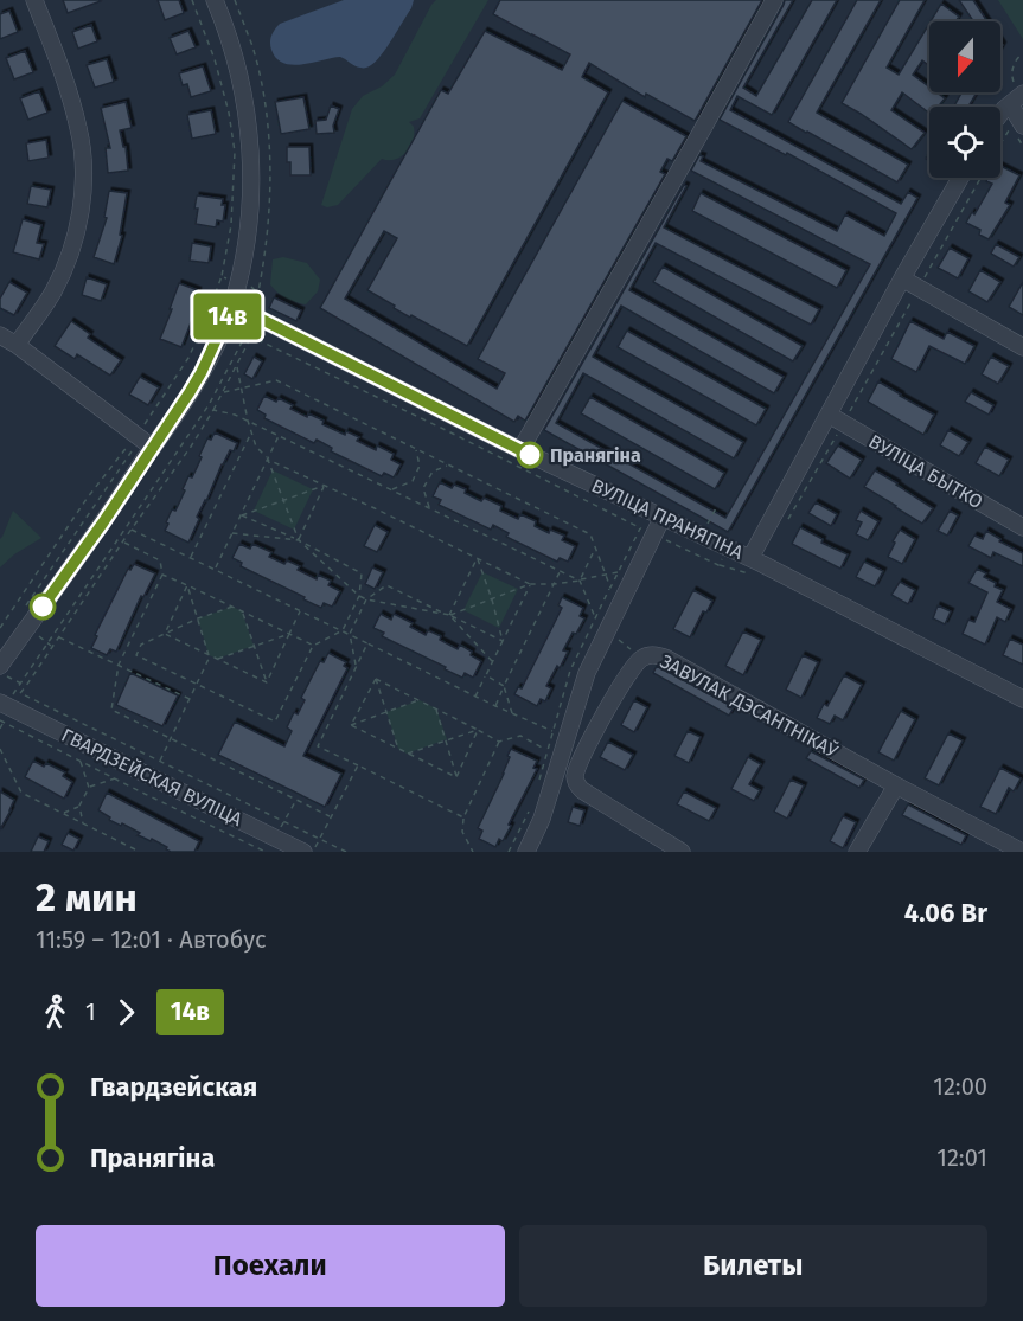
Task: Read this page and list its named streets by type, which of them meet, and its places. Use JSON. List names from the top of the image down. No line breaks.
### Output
{"streets":{"street":["ВУЛІЦА БЫТКО","ВУЛІЦА ПРАНЯГІНА","ЗАВУЛАК ДЭСАНТНІКАЎ","ГВАРДЗЕЙСКАЯ ВУЛІЦА"]},"places":["Пранягіна"],"lines":["bus line 14в"],"north":"bottom","page":{"on_map":"14в","heading":["2 мин","11:59 – 12:01 · Автобус","4.06 Br"],"legs":["1","14в"],"list":[{"name":"Гвардзейская","value":"12:00"},{"name":"Пранягіна","value":"12:01"}],"buttons":["Поехали","Билеты"]}}
